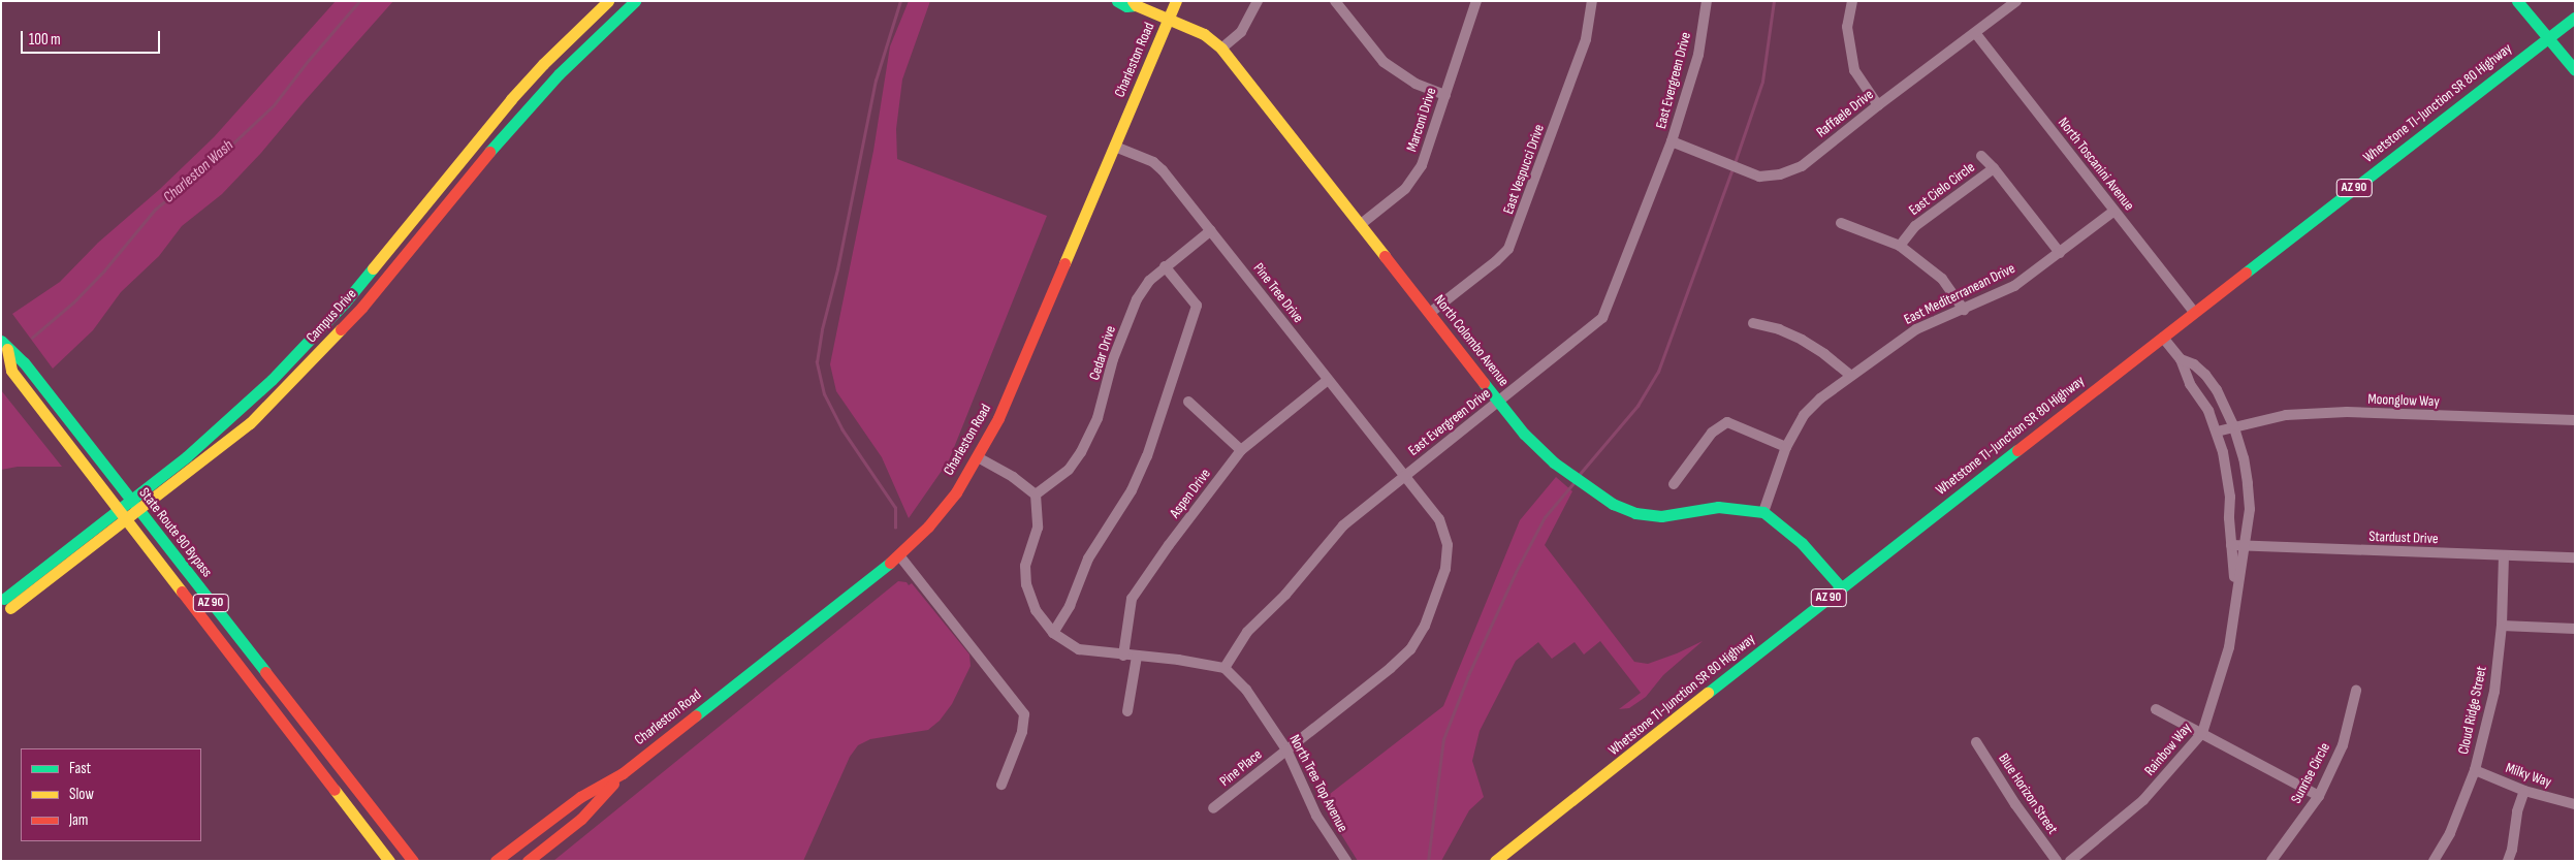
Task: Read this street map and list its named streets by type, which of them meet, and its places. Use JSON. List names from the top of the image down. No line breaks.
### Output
{"streets":{"main road":["Charleston Road","Whetstone TI-Junction SR 80 Highway","AZ 90","Campus Drive","North Colombo Avenue","State Route 90 Bypass"],"street":["East Evergreen Drive","Raffaele Drive","Marconi Drive","North Toscanini Avenue","East Vespucci Drive","East Cielo Circle","Pine Tree Drive","East Mediterranean Drive","Cedar Drive","Moonglow Way","Aspen Drive","Stardust Drive","Cloud Ridge Street","Rainbow Way","Pine Place","Sunrise Circle","Milky Way","North Tree Top Avenue","Blue Horizon Street"]},"crossings":[["Charleston Road","Pine Tree Drive"],["Charleston Road","North Colombo Avenue"],["East Evergreen Drive","Raffaele Drive"],["East Evergreen Drive","Pine Tree Drive"],["East Evergreen Drive","North Colombo Avenue"],["East Evergreen Drive","North Tree Top Avenue"],["Whetstone TI-Junction SR 80 Highway","North Toscanini Avenue"],["Whetstone TI-Junction SR 80 Highway","AZ 90"],["Whetstone TI-Junction SR 80 Highway","Rainbow Way"],["Raffaele Drive","North Toscanini Avenue"],["Marconi Drive","North Colombo Avenue"],["North Toscanini Avenue","East Mediterranean Drive"],["East Vespucci Drive","North Colombo Avenue"],["East Cielo Circle","East Mediterranean Drive"],["Pine Tree Drive","Cedar Drive"],["Pine Tree Drive","Aspen Drive"],["Pine Tree Drive","Pine Place"],["Pine Tree Drive","North Tree Top Avenue"],["East Mediterranean Drive","North Colombo Avenue"],["Campus Drive","State Route 90 Bypass"],["Moonglow Way","Rainbow Way"],["Stardust Drive","Cloud Ridge Street"],["Stardust Drive","Rainbow Way"],["Cloud Ridge Street","Milky Way"],["Pine Place","North Tree Top Avenue"]],"water":["Charleston Wash"],"legend":["Fast","Slow","Jam"],"scale_bar":"100 m"}
